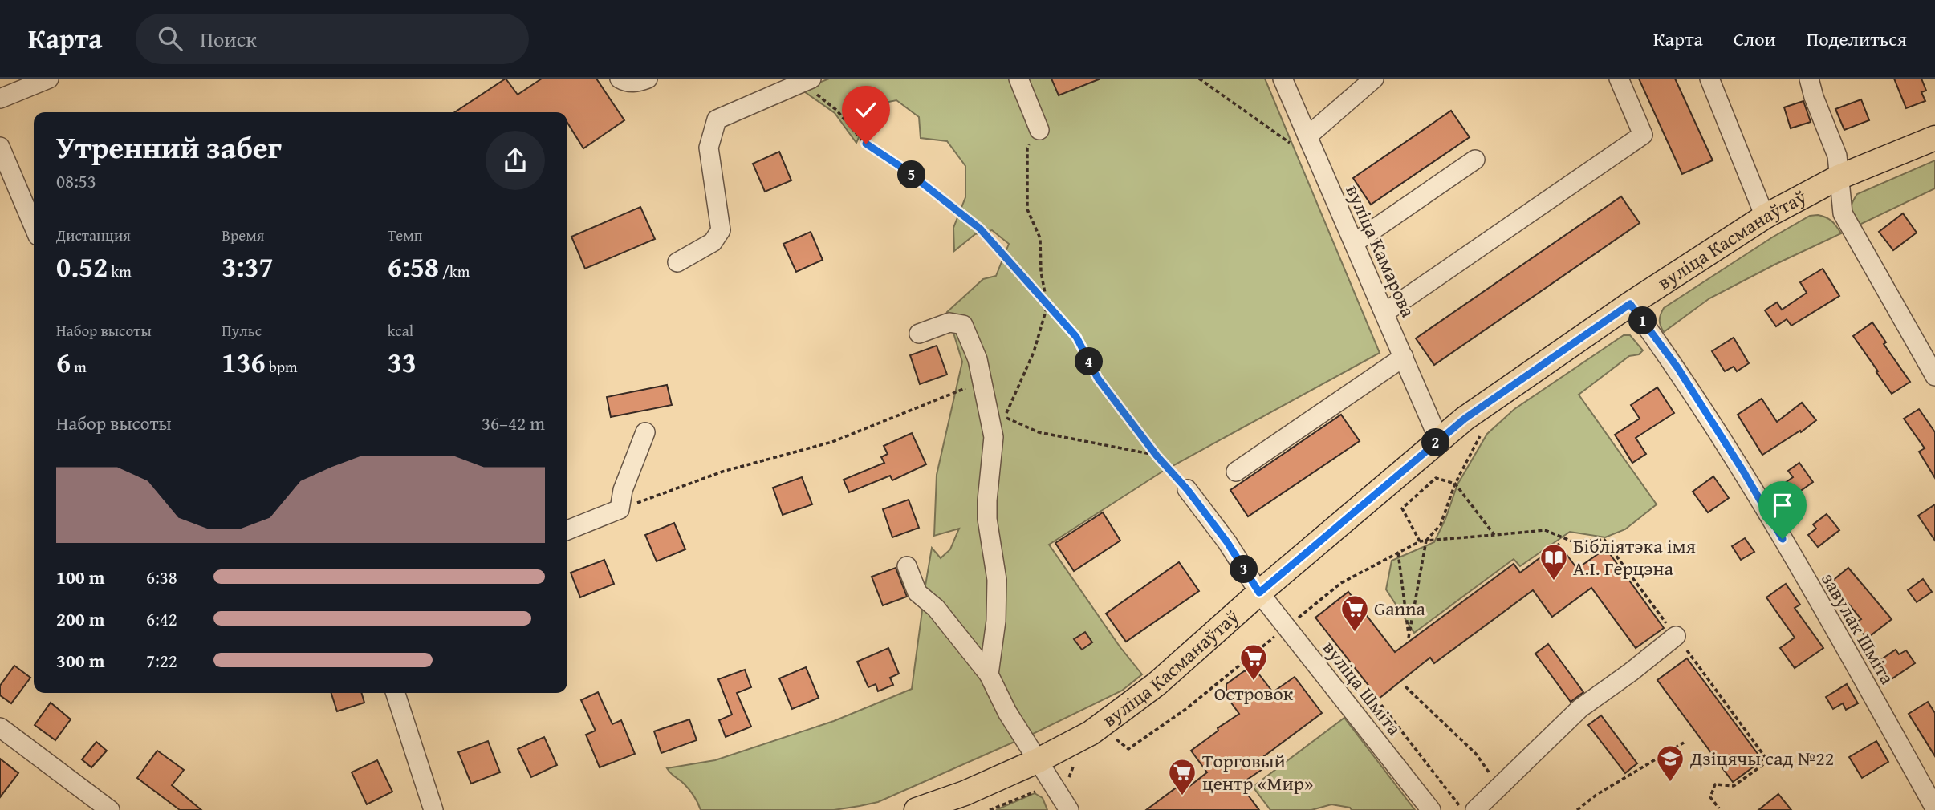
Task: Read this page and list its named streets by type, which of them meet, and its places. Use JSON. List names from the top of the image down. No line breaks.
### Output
{"streets":{"main road":["вуліца Касманаўтаў"],"street":["вуліца Камарова","завулак Шміта","вуліца Шміта"]},"crossings":[["вуліца Касманаўтаў","вуліца Камарова"],["вуліца Касманаўтаў","завулак Шміта"],["вуліца Касманаўтаў","вуліца Шміта"]],"places":{"library":["Бібліятэка імя А.І. Герцэна"],"supermarket":["Ganna","Островок","Торговый центр «Мир»"],"school or university":["Дзіцячы сад №22"]},"page":{"header":"Карта","search":"Поиск","nav":["Карта","Слои","Поделиться"],"heading":["Утренний забег","08:53"],"pins":["5","1","4","2","3"],"stats":[["Дистанция","0.52 km"],["Время","3:37"],["Темп","6:58 /km"],["Набор высоты","6 m"],["Пульс","136 bpm"],["kcal","33"]],"chart":["Набор высоты","36–42 m"],"list":[{"name":"100 m","note":"6:38"},{"name":"200 m","note":"6:42"},{"name":"300 m","note":"7:22"}]}}
